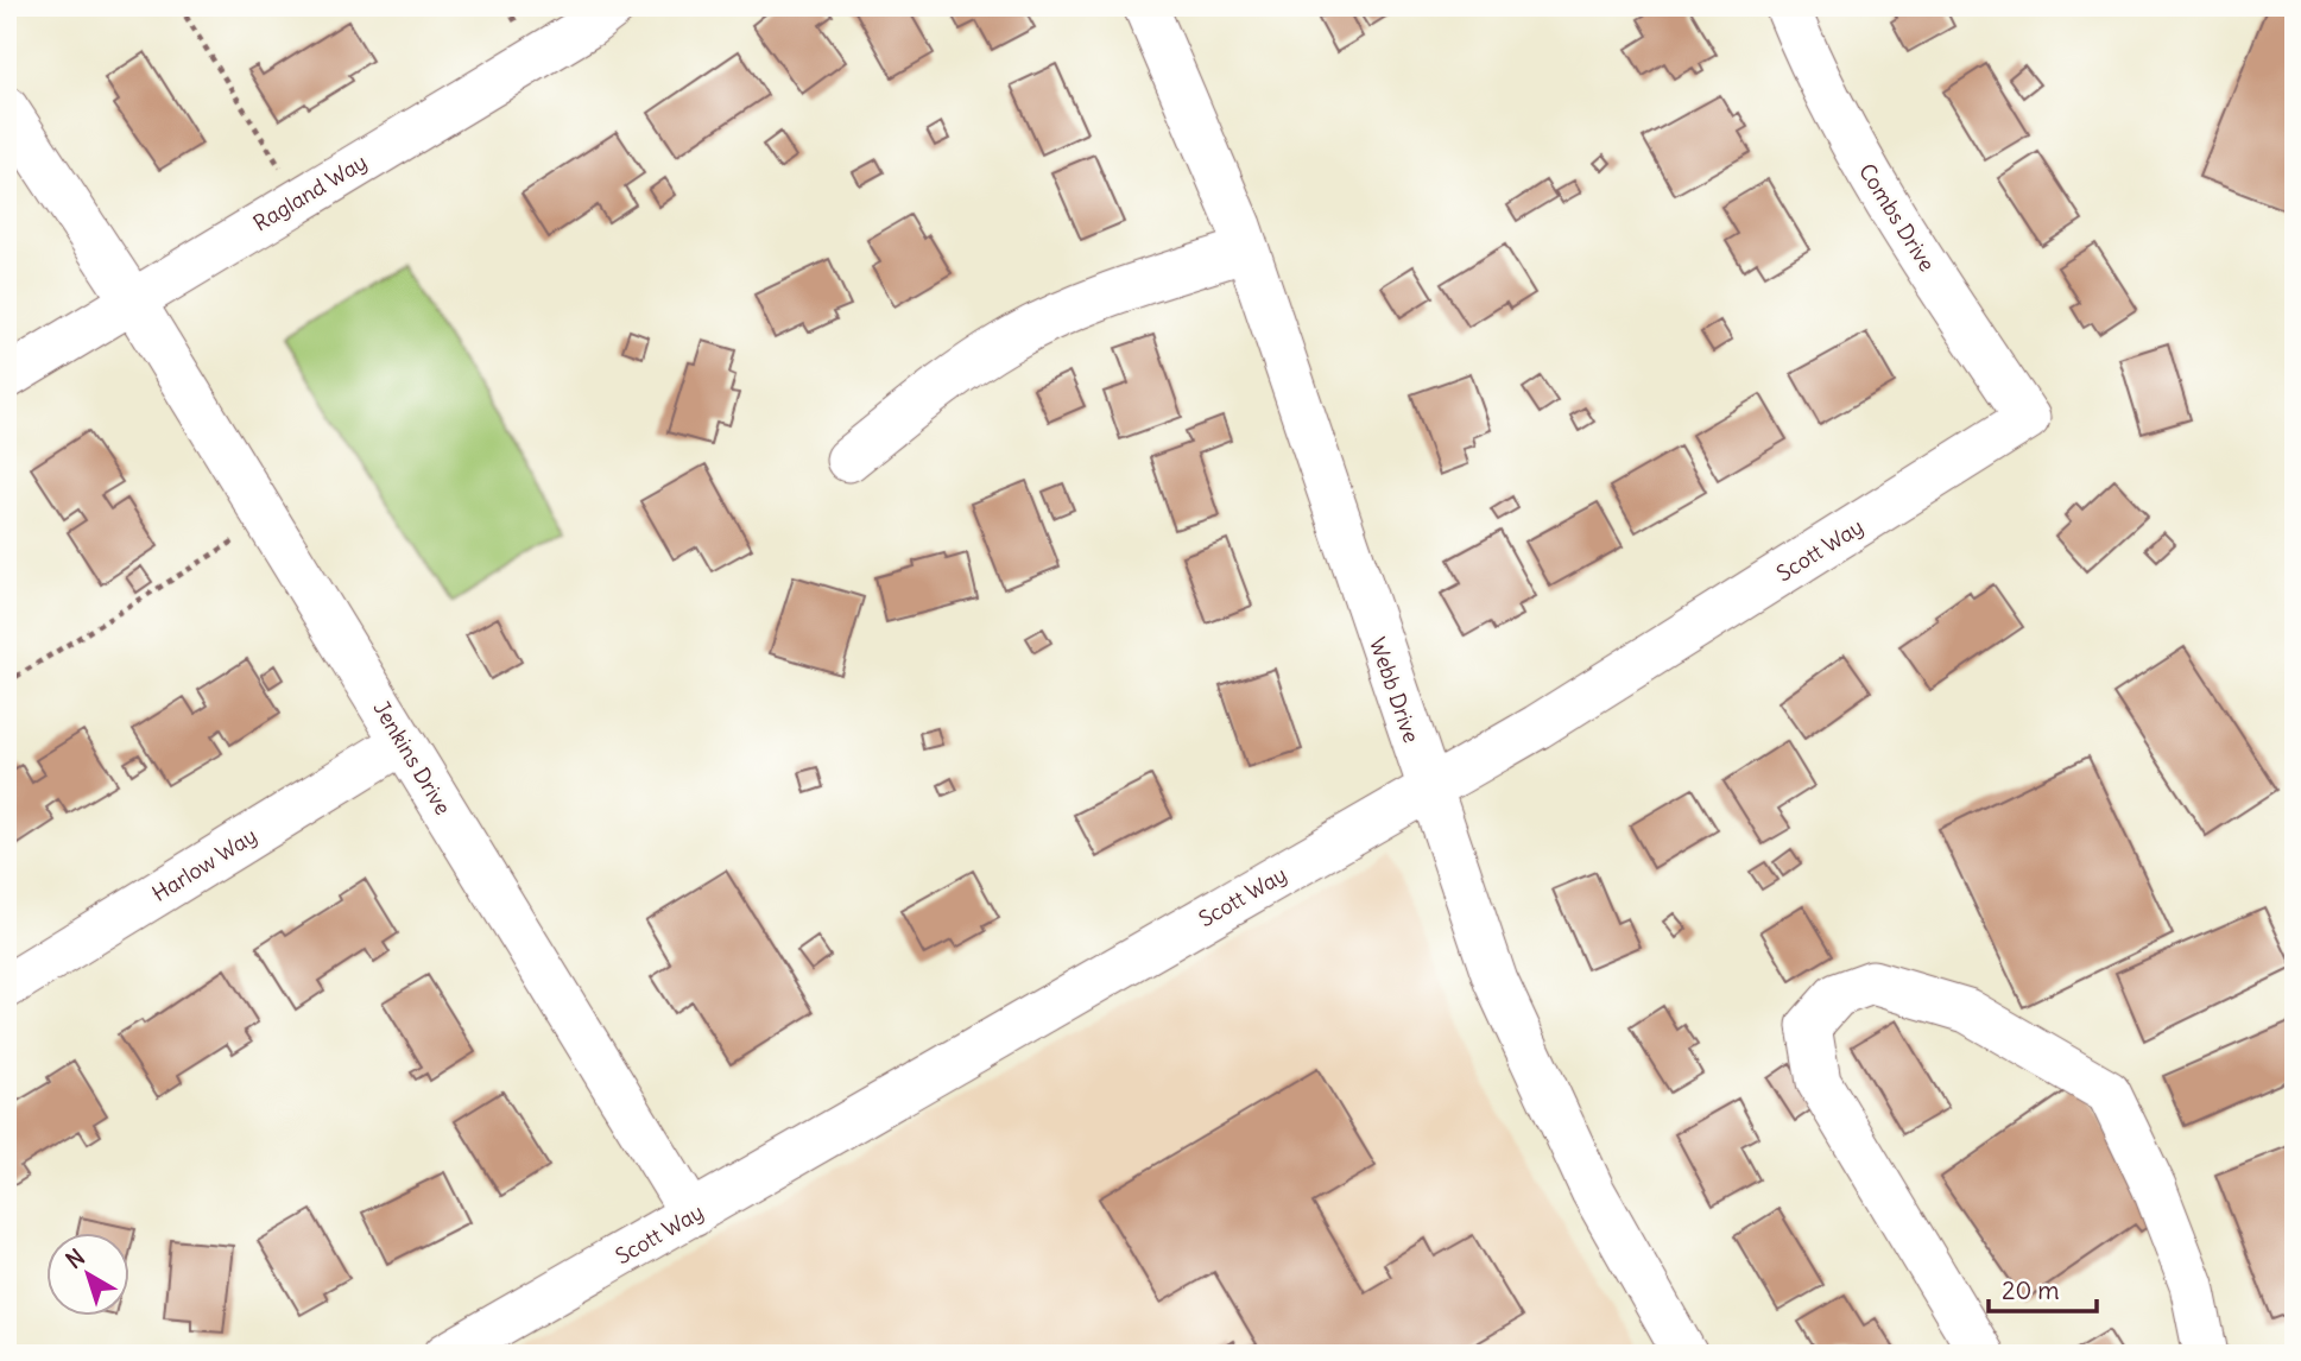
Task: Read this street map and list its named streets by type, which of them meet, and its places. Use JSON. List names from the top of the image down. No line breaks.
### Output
{"streets":{"street":["Ragland Way","Combs Drive","Scott Way","Webb Drive","Jenkins Drive","Harlow Way"]},"crossings":[["Ragland Way","Jenkins Drive"],["Combs Drive","Scott Way"],["Scott Way","Webb Drive"],["Scott Way","Jenkins Drive"],["Jenkins Drive","Harlow Way"]],"scale_bar":"20 m","north":"top left"}
